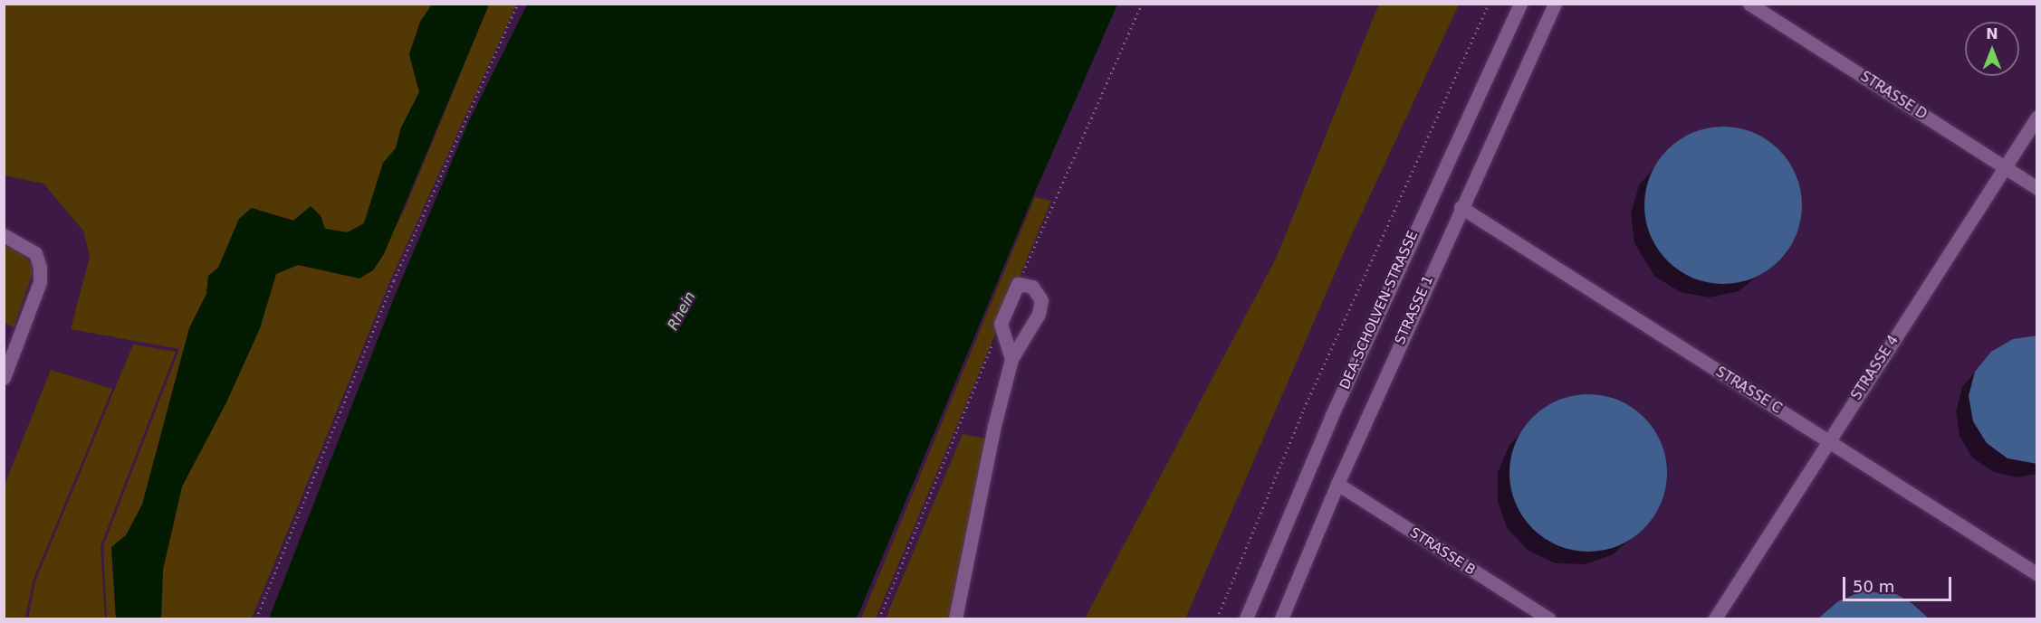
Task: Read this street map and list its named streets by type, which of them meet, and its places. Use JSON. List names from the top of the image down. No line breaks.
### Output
{"streets":{"street":["STRASSE D","DEA-SCHOLVEN-STRASSE","STRASSE 1","STRASSE 4","STRASSE C","STRASSE B"]},"crossings":[["STRASSE D","STRASSE 4"],["STRASSE 1","STRASSE C"],["STRASSE 1","STRASSE B"],["STRASSE 4","STRASSE C"]],"water":["Rhein"],"scale_bar":"50 m","north":"top"}
